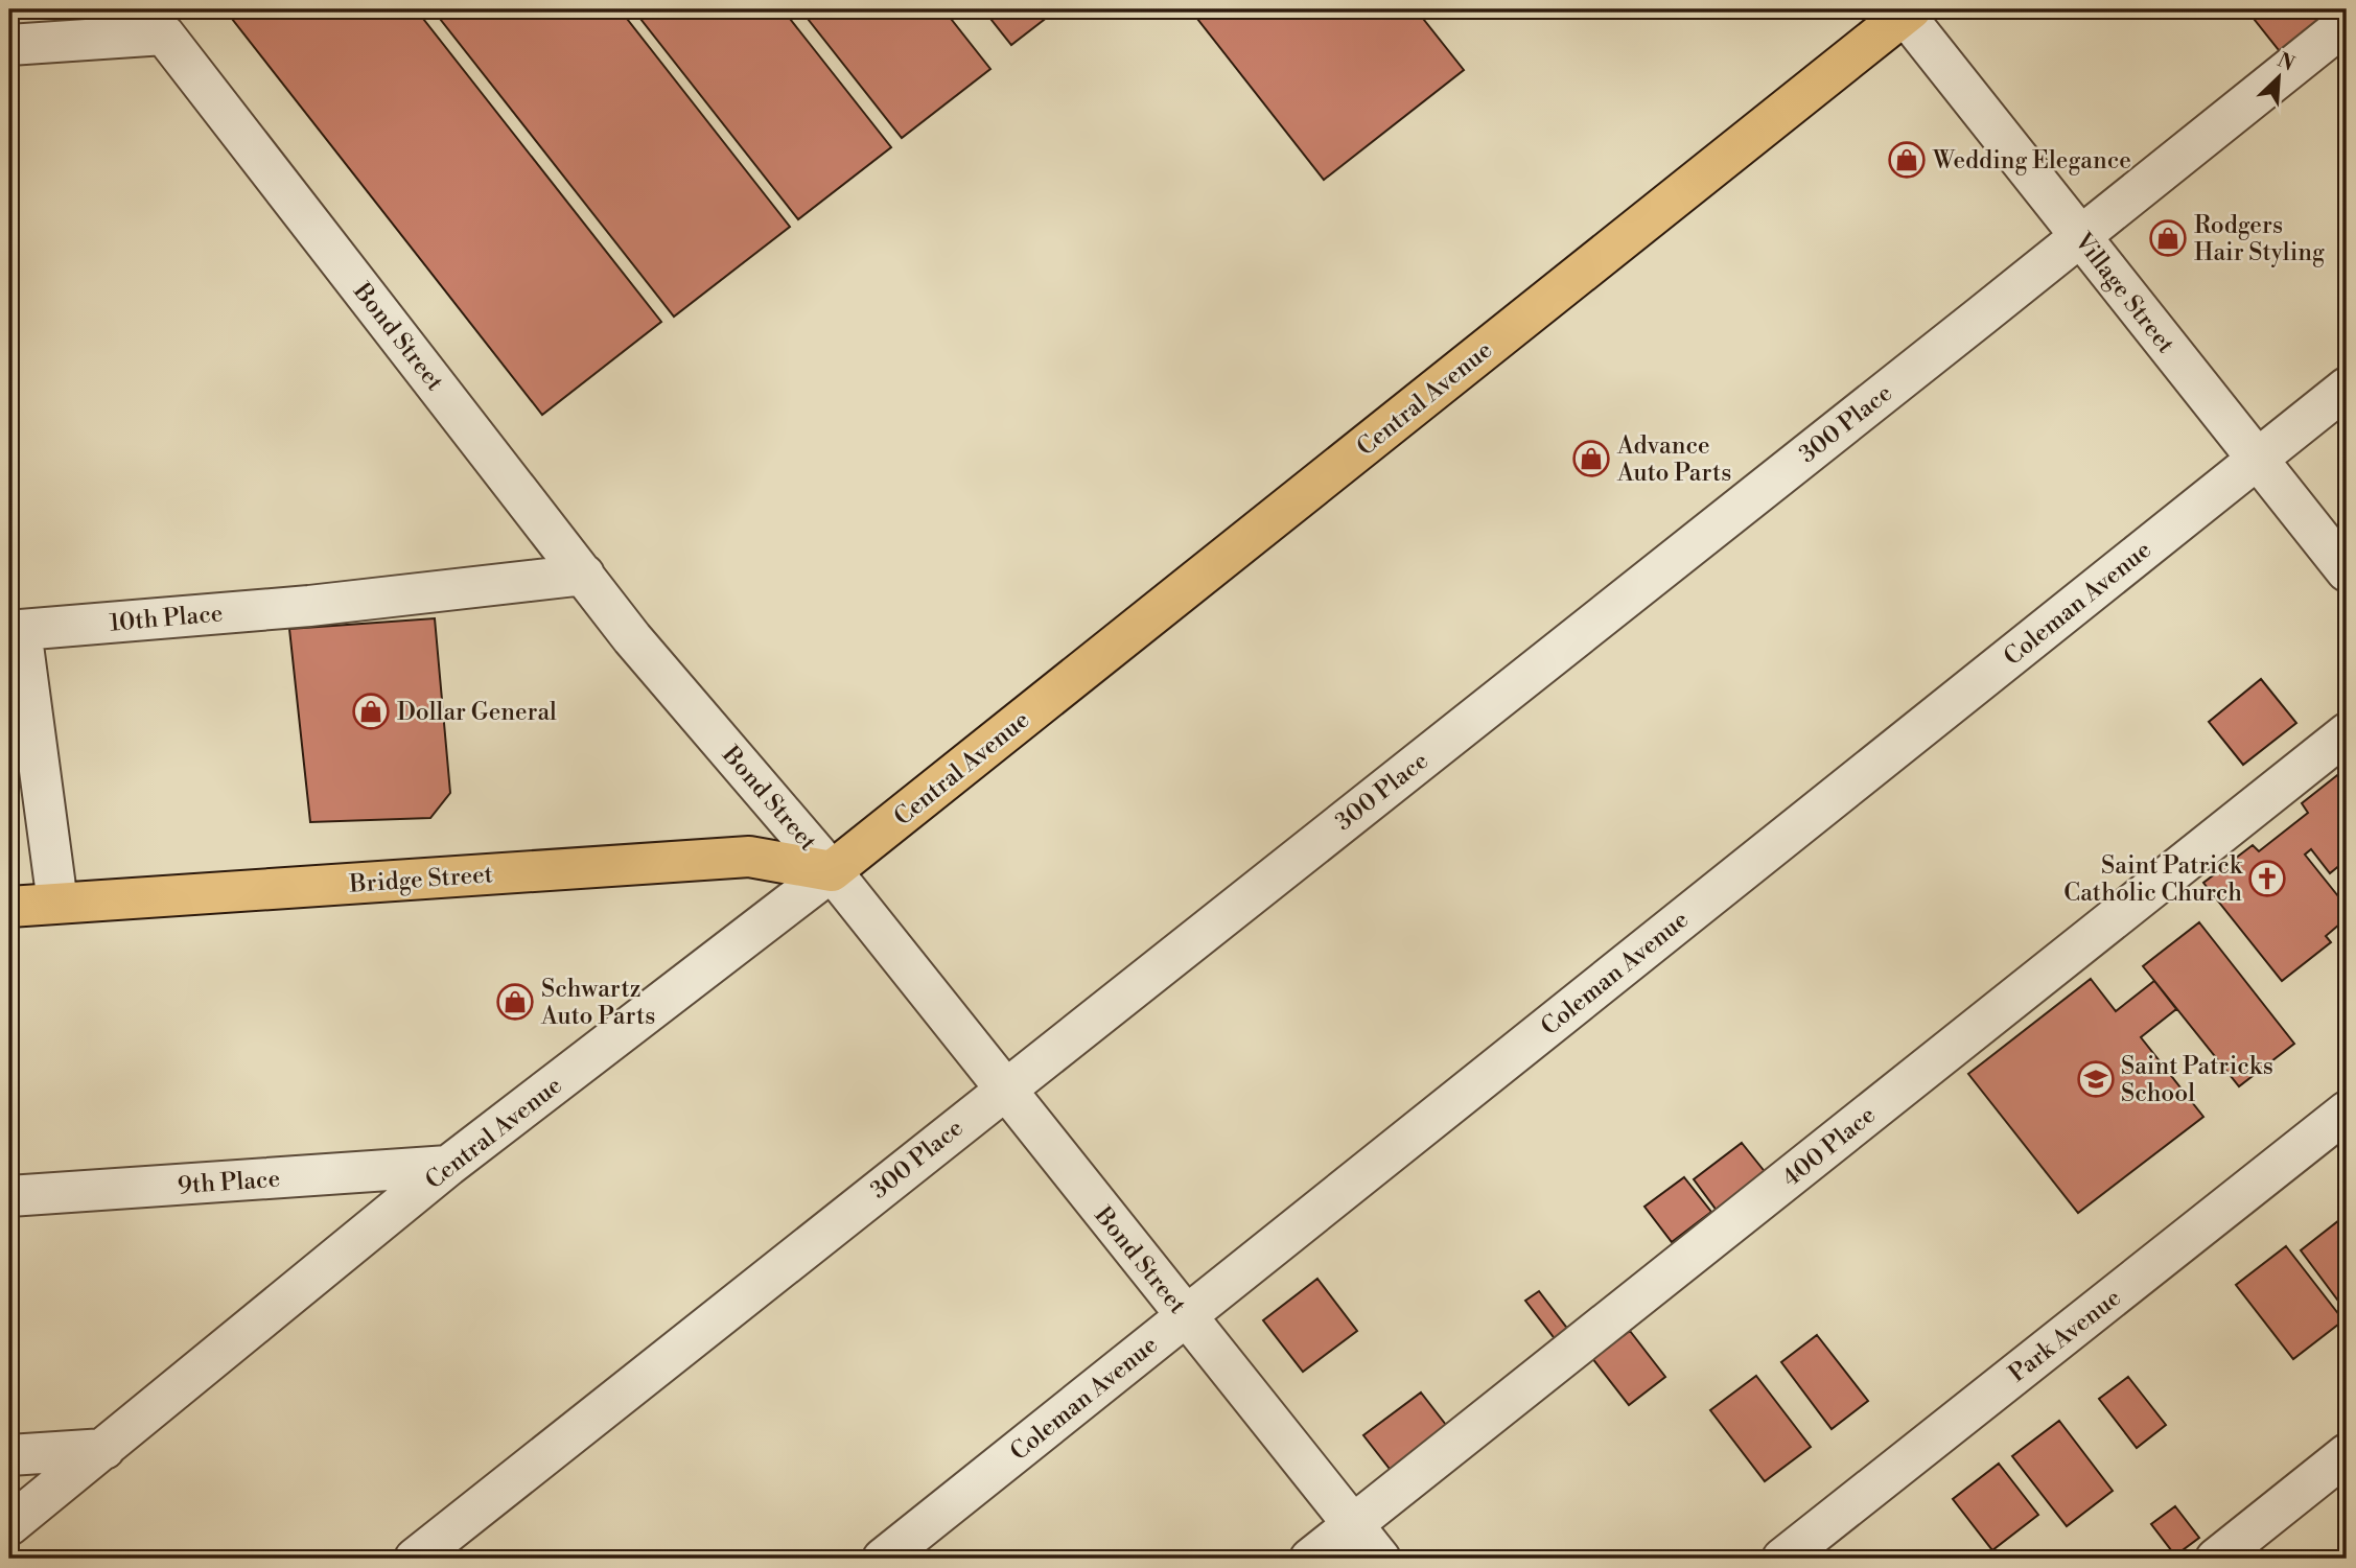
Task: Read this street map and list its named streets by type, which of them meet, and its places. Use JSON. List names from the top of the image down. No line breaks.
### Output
{"streets":{"main road":["Central Avenue","Bridge Street"],"street":["Village Street","Bond Street","300 Place","Coleman Avenue","10th Place","400 Place","9th Place","Park Avenue"]},"crossings":[["Village Street","Central Avenue"],["Village Street","300 Place"],["Village Street","Coleman Avenue"],["Bond Street","Central Avenue"],["Bond Street","300 Place"],["Bond Street","Coleman Avenue"],["Bond Street","10th Place"],["Bond Street","Bridge Street"],["Bond Street","400 Place"],["Central Avenue","Bridge Street"],["Central Avenue","9th Place"],["10th Place","Bridge Street"]],"places":{"shop":["Wedding Elegance","Rodgers Hair Styling","Advance Auto Parts","Dollar General","Schwartz Auto Parts"],"church":["Saint Patrick Catholic Church"],"school or university":["Saint Patricks School"]},"north":"top right"}
